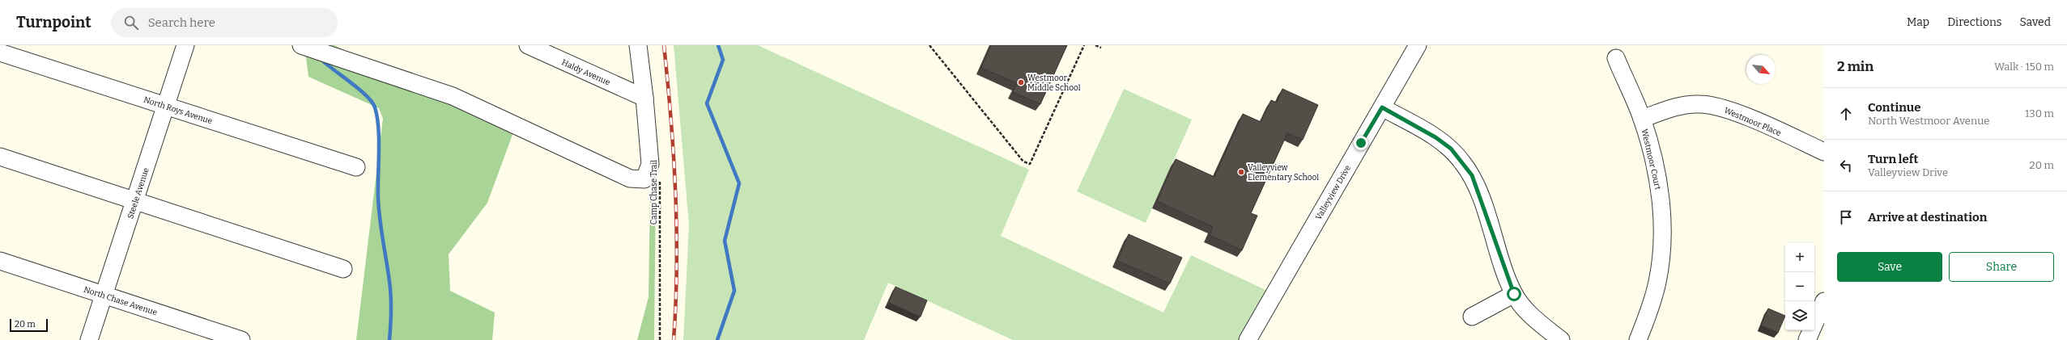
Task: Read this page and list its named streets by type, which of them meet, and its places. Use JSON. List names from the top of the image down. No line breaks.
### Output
{"streets":{"street":["Haldy Avenue","North Roys Avenue","Westmoor Place","Westmoor Court","Valleyview Drive","Steele Avenue","North Chase Avenue"],"path":["Camp Chase Trail"]},"crossings":[["North Roys Avenue","Steele Avenue"],["Westmoor Place","Westmoor Court"],["Steele Avenue","North Chase Avenue"]],"places":["Westmoor Middle School","Valleyview Elementary School"],"scale_bar":"20 m","north":"bottom right","page":{"header":"Turnpoint","search":"Search here","nav":["Map","Directions","Saved"],"heading":["2 min","Walk · 150 m"],"list":[["Continue","North Westmoor Avenue","130 m"],["Turn left","Valleyview Drive","20 m"],"Arrive at destination"],"buttons":["Save","Share"],"map_buttons":["+","−"],"scale":"20 m"}}
